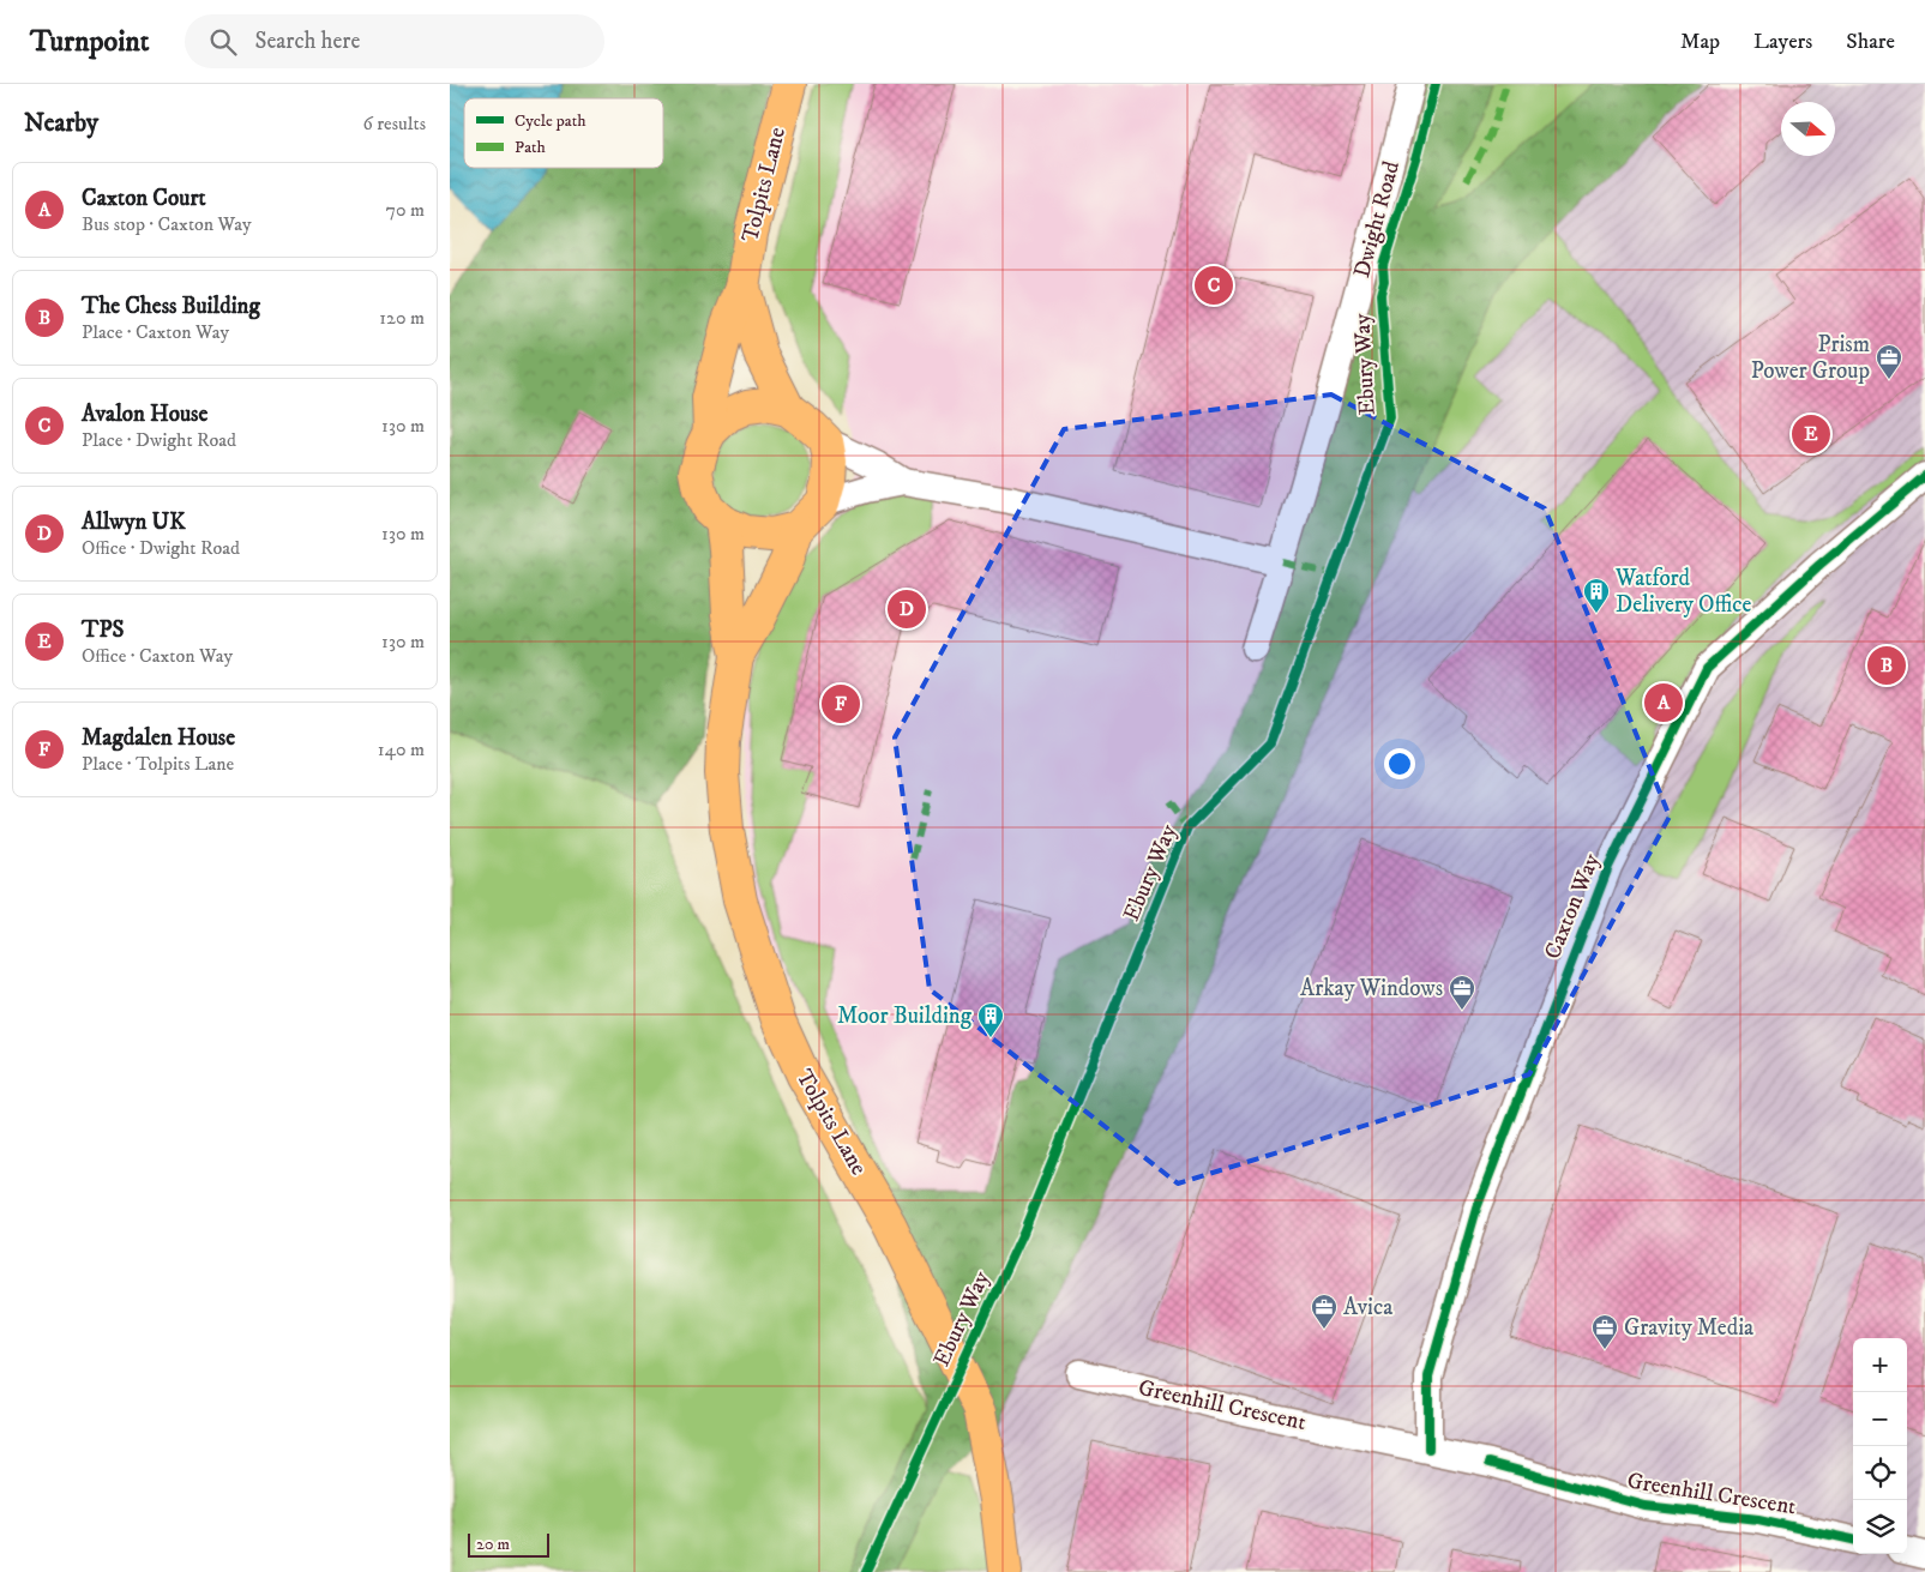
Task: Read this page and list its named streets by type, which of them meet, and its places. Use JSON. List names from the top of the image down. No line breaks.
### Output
{"streets":{"main road":["Tolpits Lane"],"street":["Dwight Road","Caxton Way","Greenhill Crescent"],"cycle path":["Ebury Way"]},"crossings":[["Caxton Way","Greenhill Crescent"]],"places":{"office":["Prism Power Group","Arkay Windows","Avica","Gravity Media"],"building":["Watford Delivery Office","Moor Building"]},"legend":["Cycle path","Path"],"scale_bar":"20 m","north":"right","page":{"header":"Turnpoint","search":"Search here","nav":["Map","Layers","Share"],"heading":["Nearby","6 results"],"list":[{"mark":"A","name":"Caxton Court","note":"Bus stop · Caxton Way","value":"70 m"},{"mark":"B","name":"The Chess Building","note":"Place · Caxton Way","value":"120 m"},{"mark":"C","name":"Avalon House","note":"Place · Dwight Road","value":"130 m"},{"mark":"D","name":"Allwyn UK","note":"Office · Dwight Road","value":"130 m"},{"mark":"E","name":"TPS","note":"Office · Caxton Way","value":"130 m"},{"mark":"F","name":"Magdalen House","note":"Place · Tolpits Lane","value":"140 m"}],"pins":["C","E","D","B","A","F"],"map_buttons":["+","−"],"scale":"20 m"}}
